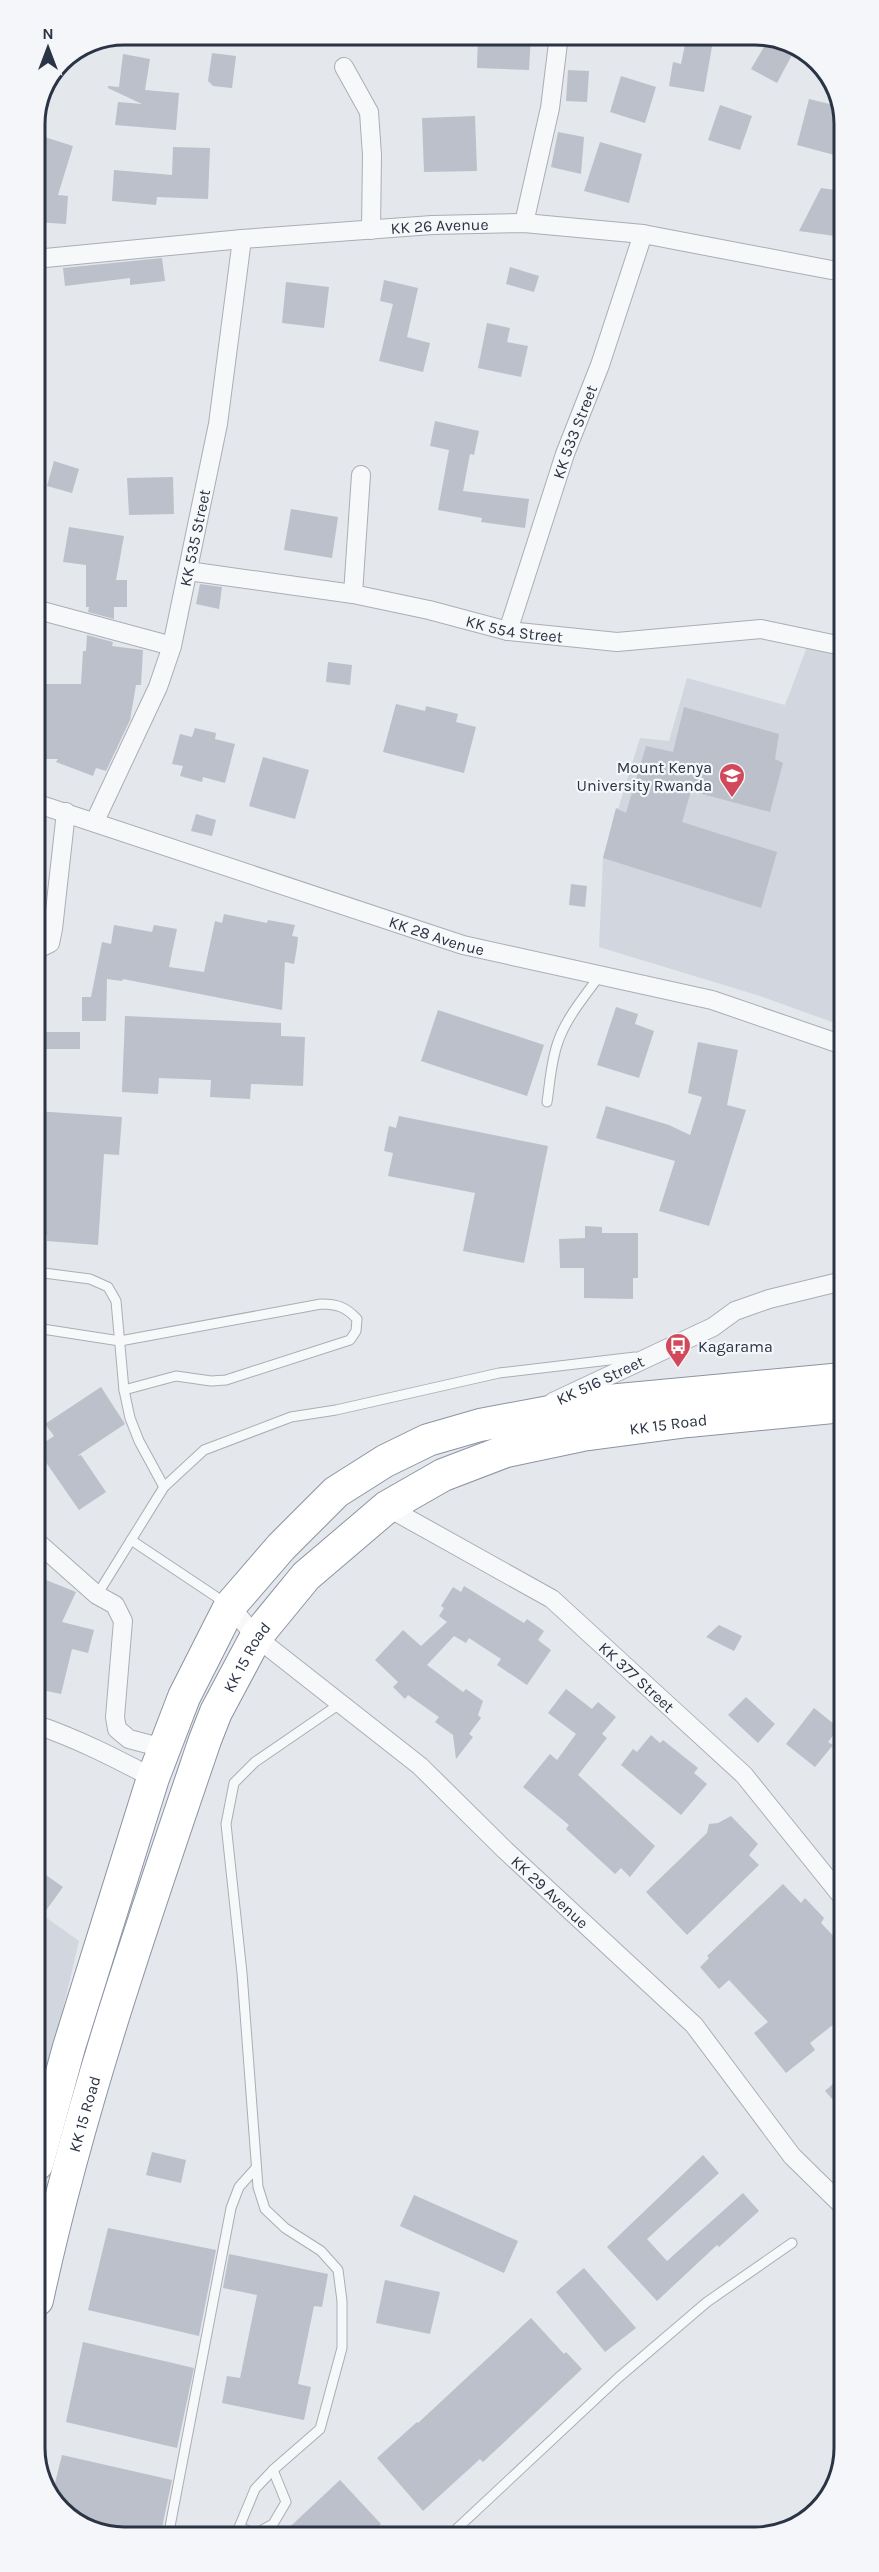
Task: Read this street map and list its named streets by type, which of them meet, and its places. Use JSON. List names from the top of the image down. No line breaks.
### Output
{"streets":{"highway":["KK 15 Road"],"street":["KK 26 Avenue","KK 533 Street","KK 535 Street","KK 554 Street","KK 28 Avenue","KK 516 Street","KK 377 Street","KK 29 Avenue"]},"crossings":[["KK 26 Avenue","KK 533 Street"],["KK 26 Avenue","KK 535 Street"],["KK 533 Street","KK 554 Street"],["KK 535 Street","KK 554 Street"],["KK 535 Street","KK 28 Avenue"],["KK 516 Street","KK 15 Road"],["KK 15 Road","KK 377 Street"],["KK 15 Road","KK 29 Avenue"]],"places":{"school or university":["Mount Kenya University Rwanda"],"bus stop":["Kagarama"]},"north":"top"}
